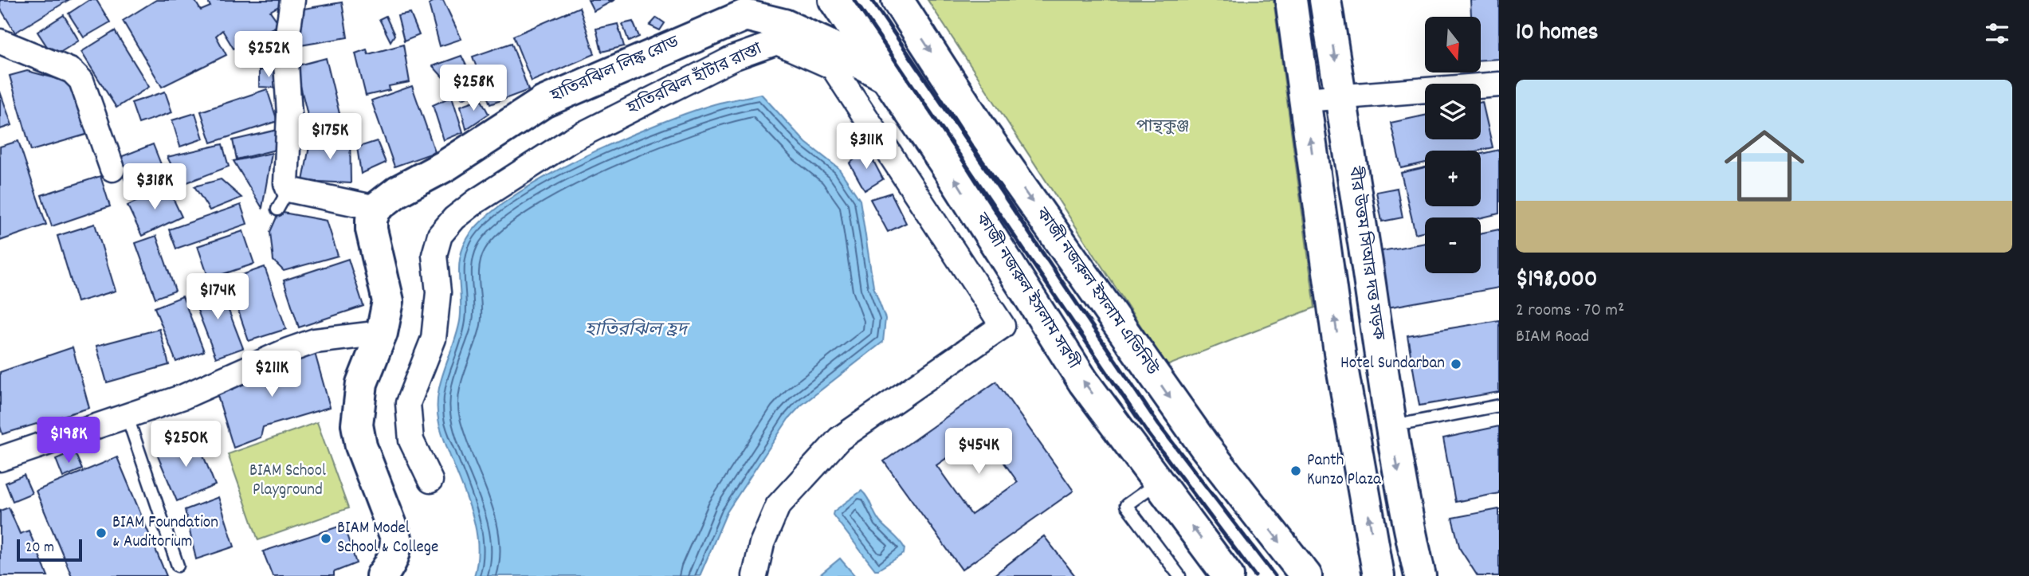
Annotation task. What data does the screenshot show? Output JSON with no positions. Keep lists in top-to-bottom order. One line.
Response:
{"streets":{"main road":["হাতিরঝিল লিঙ্ক রোড","বীর উত্তম সিআর দত্ত সড়ক","কাজী নজরুল ইসলাম সরণী","কাজী নজরুল ইসলাম এভিনিউ"],"street":["হাতিরঝিল হাঁটার রাস্তা"]},"crossings":[["হাতিরঝিল লিঙ্ক রোড","কাজী নজরুল ইসলাম সরণী"]],"one_way":["কাজী নজরুল ইসলাম সরণী","কাজী নজরুল ইসলাম এভিনিউ"],"water":["হাতিরঝিল হ্রদ"],"parks":["পান্থকুঞ্জ","BIAM School Playground"],"places":["Hotel Sundarban","Panth Kunzo Plaza","BIAM Foundation & Auditorium","BIAM Model School & College"],"scale_bar":"20 m","north":"bottom","page":{"heading":"10 homes","map_buttons":["+","−"],"price":["$252K","$258K","$175K","$311K","$318K","$174K","$211K","$198K","$250K","$454K"],"list":[{"name":"$198,000","note":"2 rooms · 70 m² · BIAM Road"}],"scale":"20 m"}}
